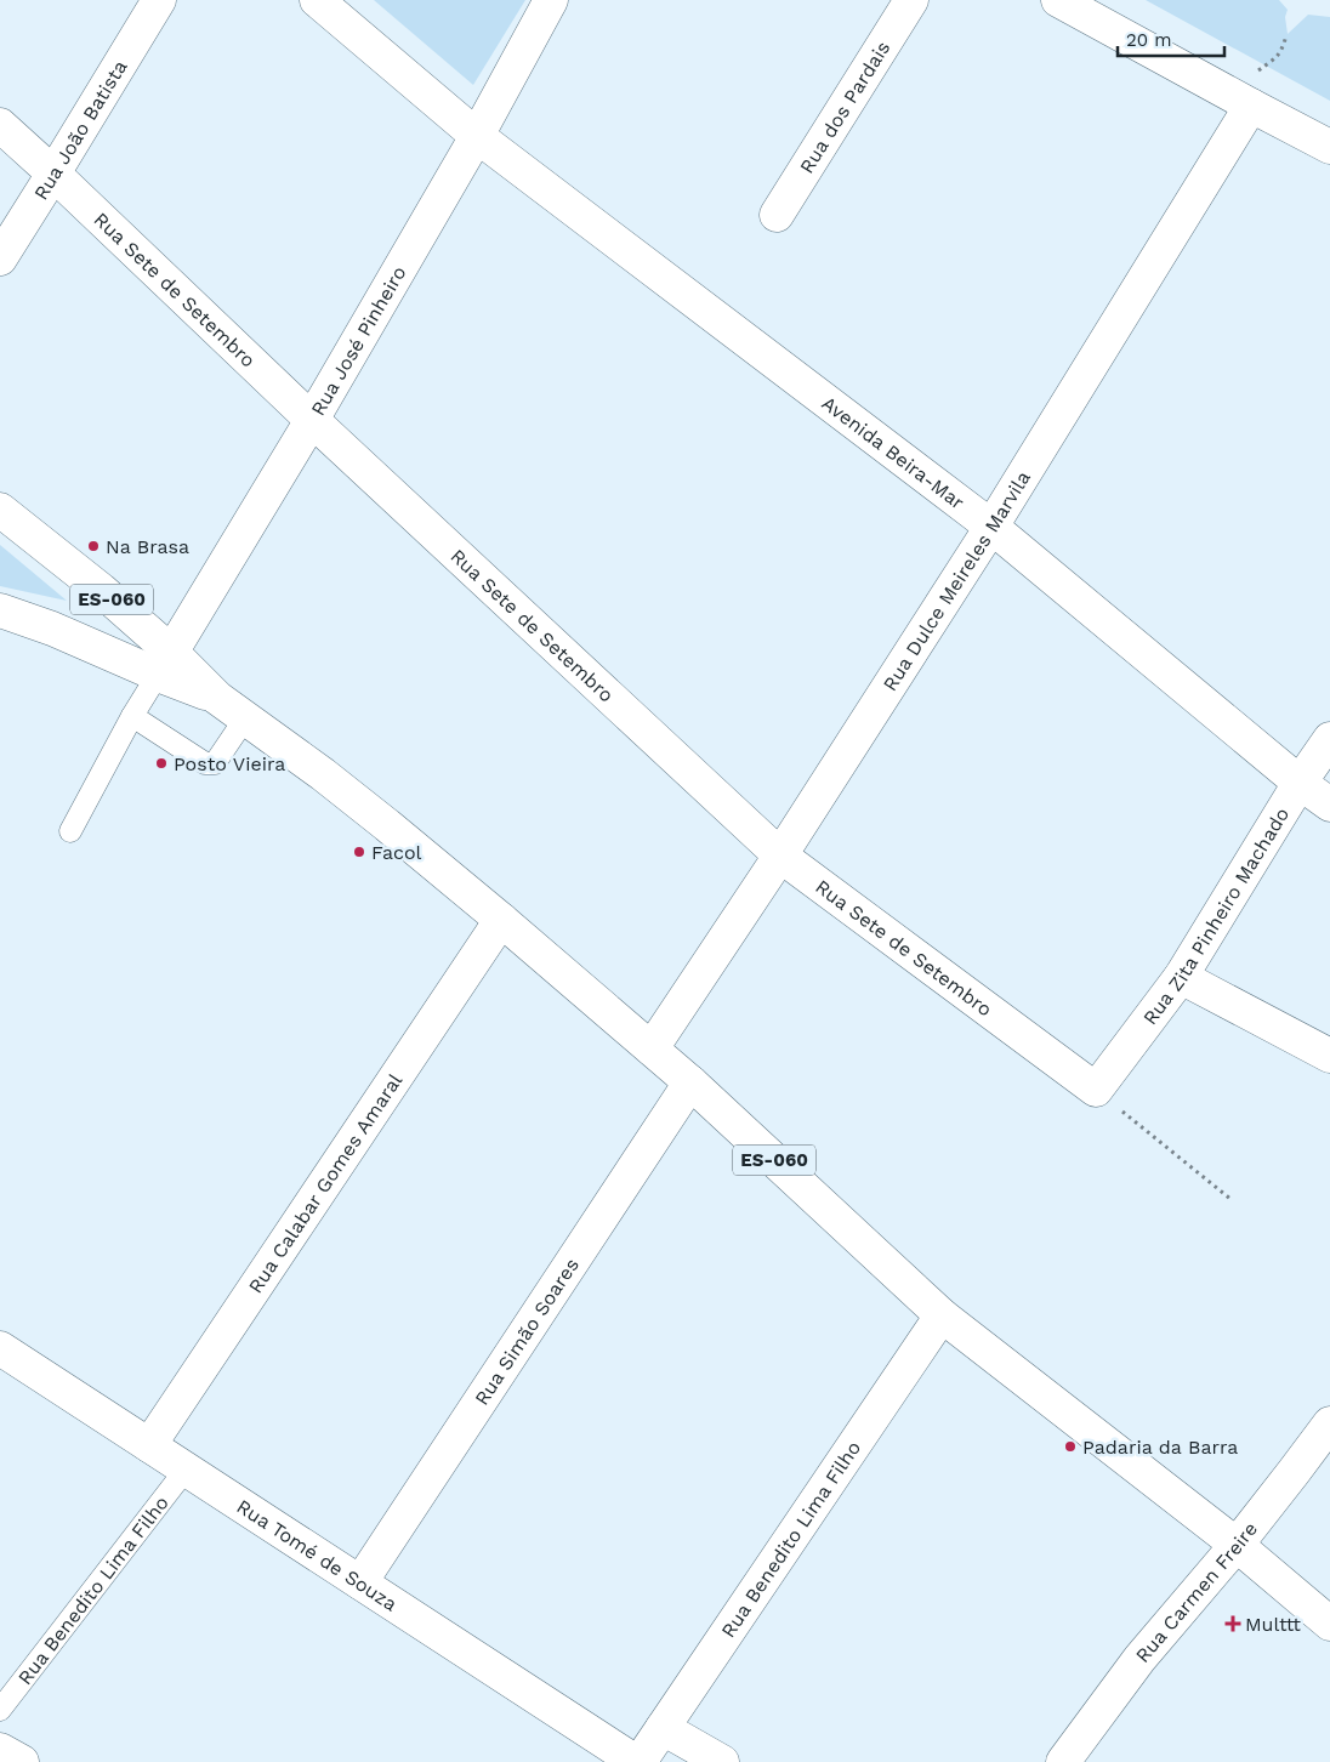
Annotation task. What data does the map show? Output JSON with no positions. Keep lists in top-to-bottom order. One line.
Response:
{"streets":{"street":["Rua dos Pardais","Rua João Batista","Rua Sete de Setembro","Rua José Pinheiro","Avenida Beira-Mar","Rua Dulce Meireles Marvila","ES-060","Rua Zita Pinheiro Machado","Rua Calabar Gomes Amaral","Rua Simão Soares","Rua Benedito Lima Filho","Rua Tomé de Souza","Rua Carmen Freire"]},"crossings":[["Rua João Batista","Rua Sete de Setembro"],["Rua Sete de Setembro","Rua José Pinheiro"],["Rua Sete de Setembro","Rua Dulce Meireles Marvila"],["Rua Sete de Setembro","Rua Zita Pinheiro Machado"],["Rua José Pinheiro","Avenida Beira-Mar"],["Rua José Pinheiro","ES-060"],["Avenida Beira-Mar","Rua Dulce Meireles Marvila"],["Avenida Beira-Mar","Rua Zita Pinheiro Machado"],["Rua Dulce Meireles Marvila","ES-060"],["ES-060","Rua Calabar Gomes Amaral"],["ES-060","Rua Simão Soares"],["ES-060","Rua Benedito Lima Filho"],["ES-060","Rua Carmen Freire"],["Rua Calabar Gomes Amaral","Rua Tomé de Souza"],["Rua Simão Soares","Rua Tomé de Souza"],["Rua Benedito Lima Filho","Rua Tomé de Souza"]],"places":{"other":["Na Brasa","Posto Vieira","Facol","Padaria da Barra"],"health":["Multtt"]},"scale_bar":"20 m"}
